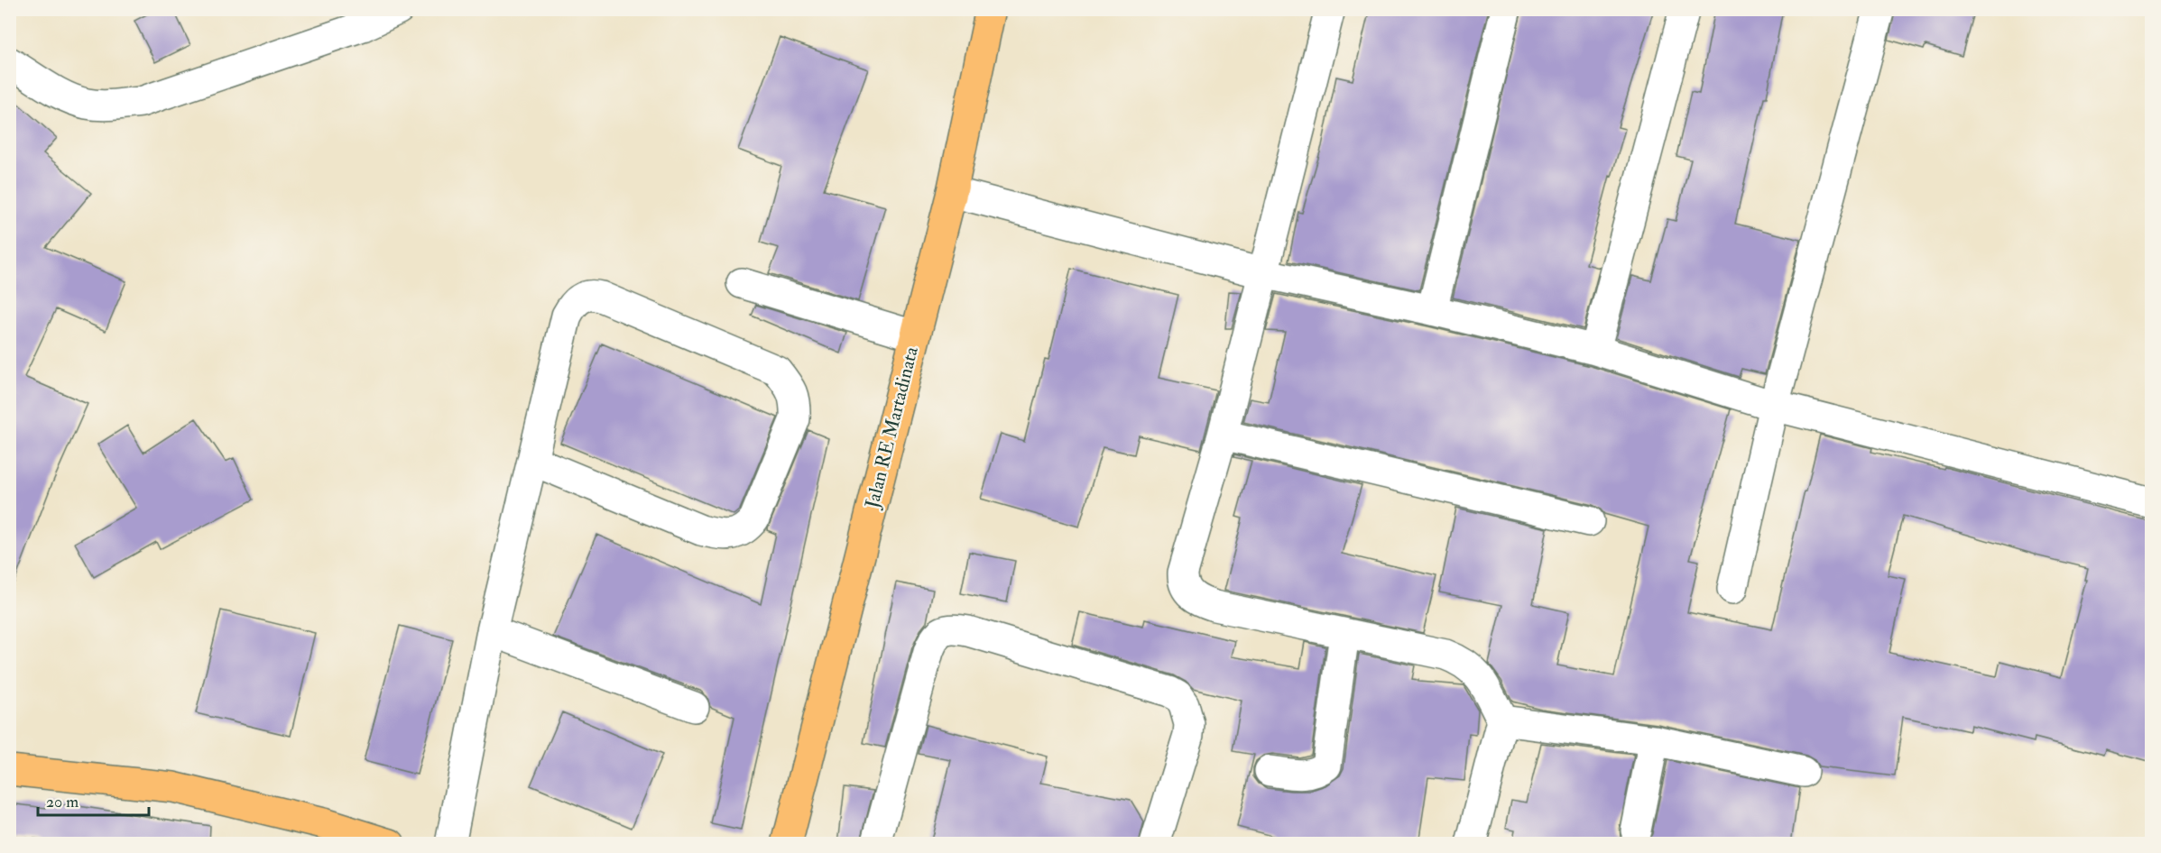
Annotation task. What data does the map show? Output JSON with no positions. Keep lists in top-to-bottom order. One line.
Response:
{"streets":{"highway":["Jalan RE Martadinata"]},"scale_bar":"20 m"}
